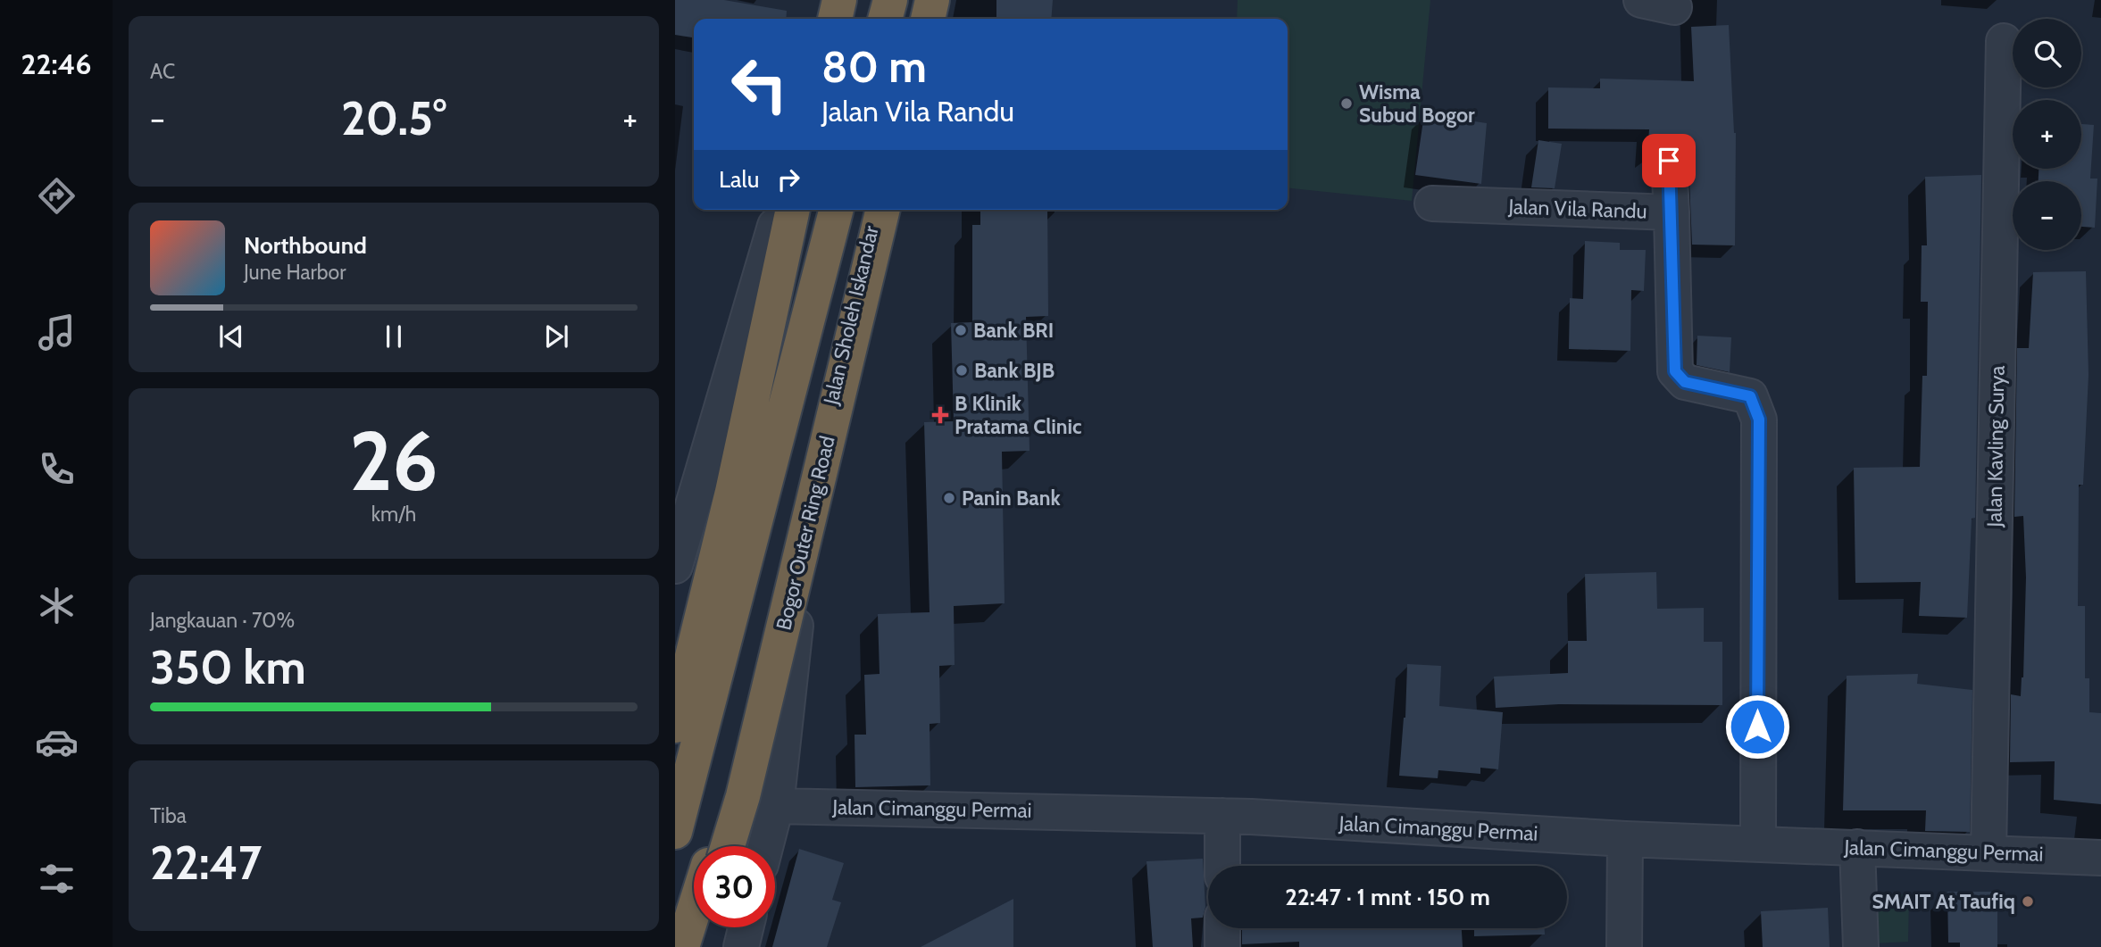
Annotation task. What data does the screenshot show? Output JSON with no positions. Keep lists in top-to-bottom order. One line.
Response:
{"streets":{"highway":["Jalan Sholeh Iskandar","Bogor Outer Ring Road"],"street":["Jalan Vila Randu","Jalan Kavling Surya","Jalan Cimanggu Permai"]},"crossings":[["Jalan Vila Randu","Jalan Cimanggu Permai"],["Jalan Kavling Surya","Jalan Cimanggu Permai"]],"places":{"other":["Wisma Subud Bogor","Bank BRI","Bank BJB","Panin Bank","SMAIT At Taufiq"],"health":["B Klinik Pratama Clinic"]},"page":{"tabs":"22:46","tile":["AC",["26","km/h"],["Jangkauan · 70%","350 km"],["Tiba","22:47"]],"map_buttons":["+","−"],"turn":["80 m","Jalan Vila Randu"],"heat":["−","20.5°","+"],"then":"Lalu","song":["Northbound","June Harbor"],"limit":"30","trip":"22:47 · 1 mnt · 150 m"}}
